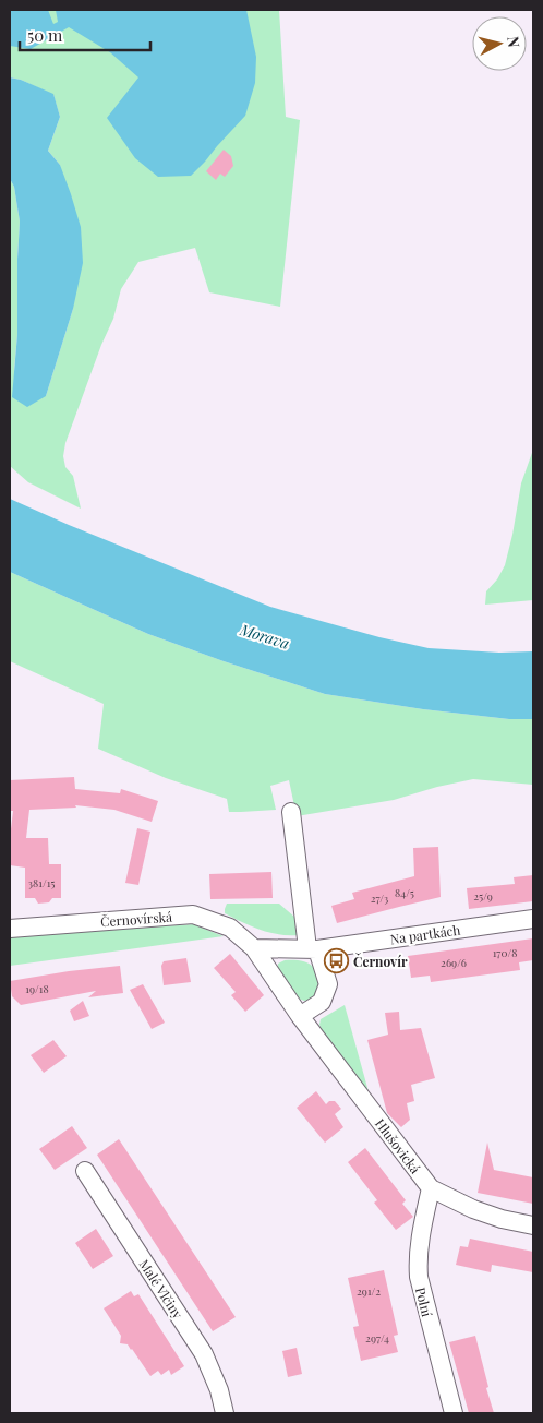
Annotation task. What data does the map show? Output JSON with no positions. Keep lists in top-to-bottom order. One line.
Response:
{"streets":{"street":["Černovírská","Na partkách","Hlušovická","Malé Vlčiny","Polní"]},"crossings":[["Černovírská","Na partkách"],["Černovírská","Hlušovická"],["Na partkách","Hlušovická"],["Hlušovická","Polní"]],"water":["Morava"],"places":{"bus stop":["Černovír"]},"house_numbers":["381/15","84/5","25/9","27/3","170/8","269/6","19/18","291/2","297/4"],"scale_bar":"50 m","north":"right"}
